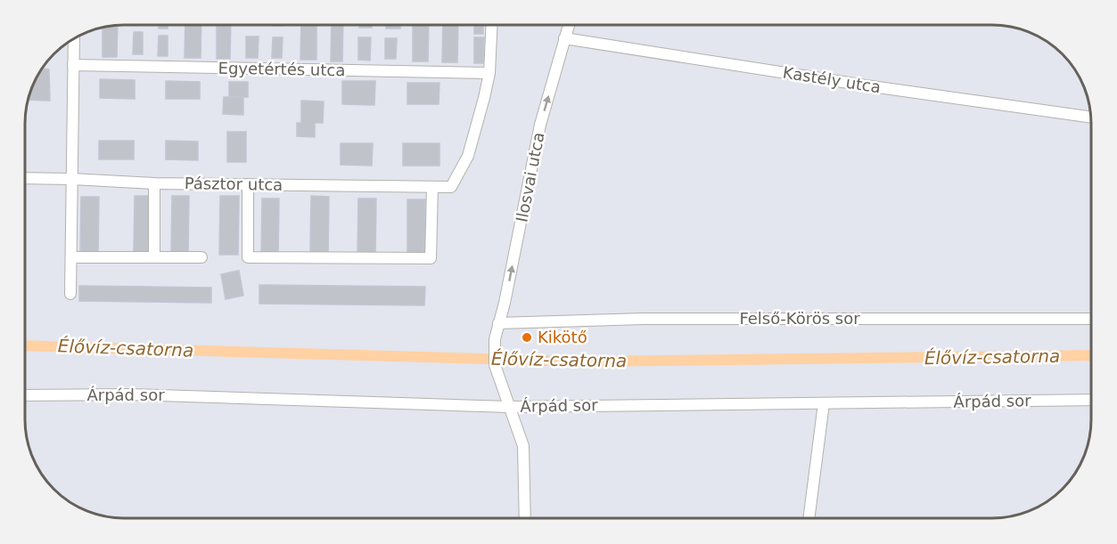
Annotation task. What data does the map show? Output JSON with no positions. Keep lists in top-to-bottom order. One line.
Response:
{"streets":{"street":["Egyetértés utca","Kastély utca","Ilosvai utca","Pásztor utca","Felső-Körös sor","Árpád sor"]},"crossings":[["Egyetértés utca","Pásztor utca"],["Kastély utca","Ilosvai utca"],["Ilosvai utca","Felső-Körös sor"],["Ilosvai utca","Árpád sor"]],"one_way":["Ilosvai utca"],"water":["Élővíz-csatorna"],"places":["Kikötő"]}
